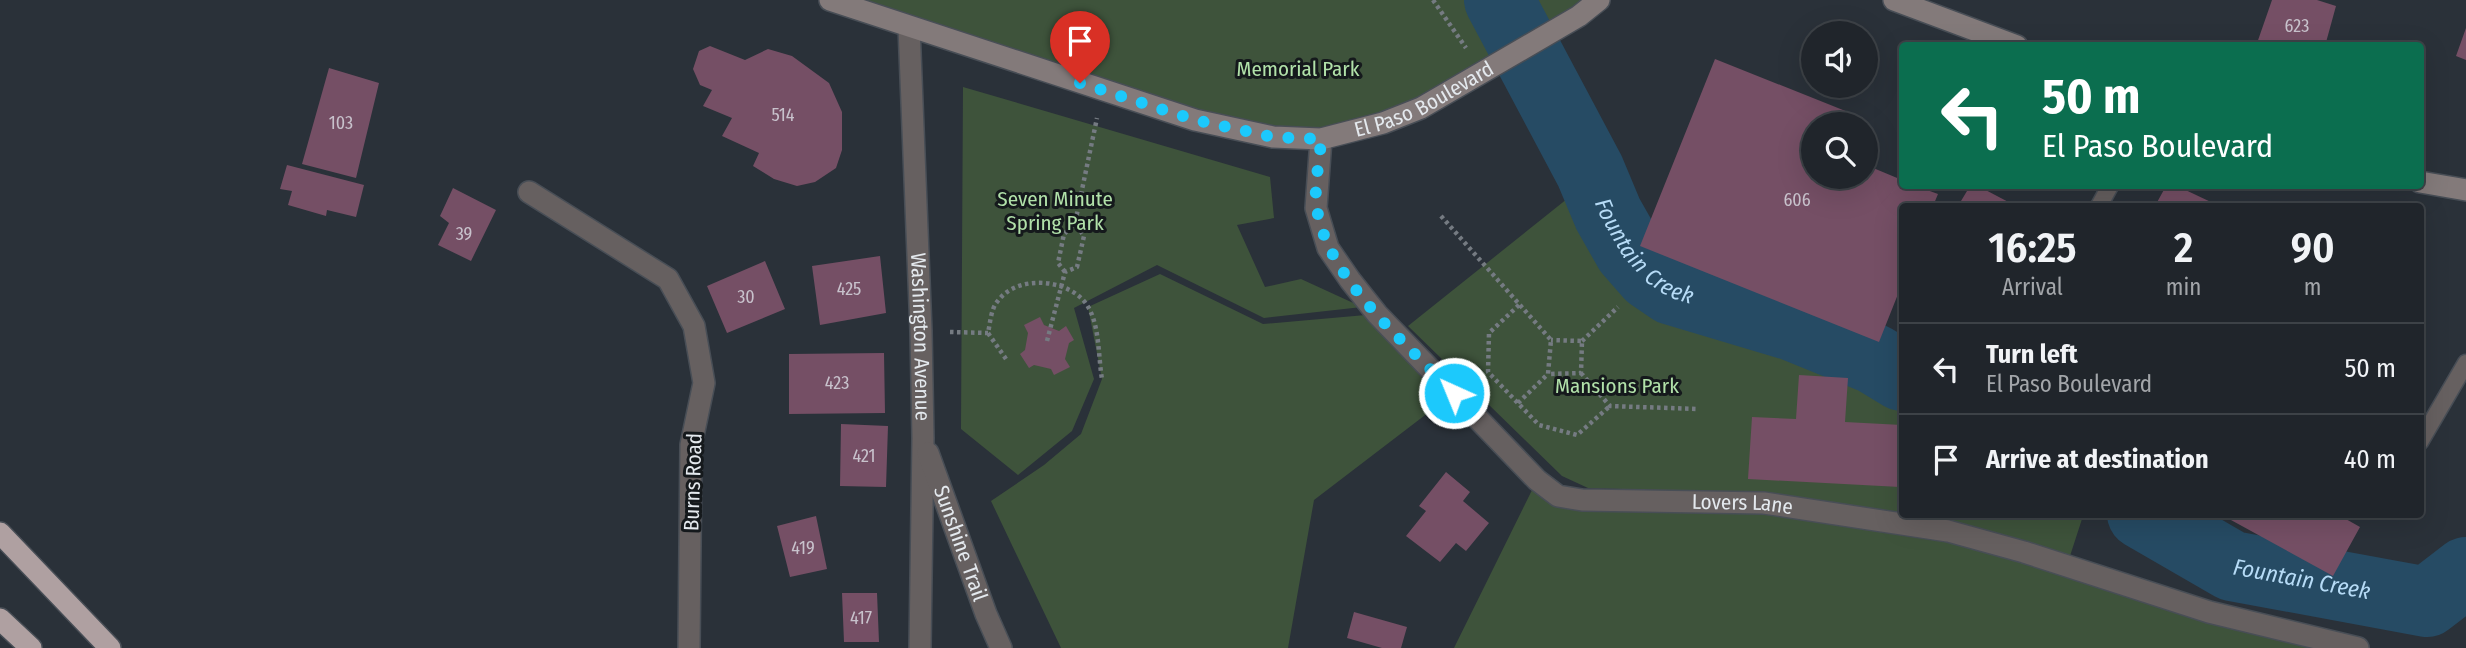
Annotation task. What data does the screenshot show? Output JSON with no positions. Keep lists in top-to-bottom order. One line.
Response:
{"streets":{"street":["El Paso Boulevard","Washington Avenue","Burns Road","Lovers Lane","Sunshine Trail"]},"crossings":[["El Paso Boulevard","Washington Avenue"],["El Paso Boulevard","Lovers Lane"],["Washington Avenue","Sunshine Trail"]],"water":["Fountain Creek"],"parks":["Memorial Park","Seven Minute Spring Park","Mansions Park"],"house_numbers":["623","514","103","606","39","425","30","423","421","419","417"],"page":{"turn":["50 m","El Paso Boulevard"],"eta":["16:25","Arrival","2","min","90","m"],"list":[{"name":"Turn left","note":"El Paso Boulevard","value":"50 m"},{"name":"Arrive at destination","value":"40 m"}]}}
